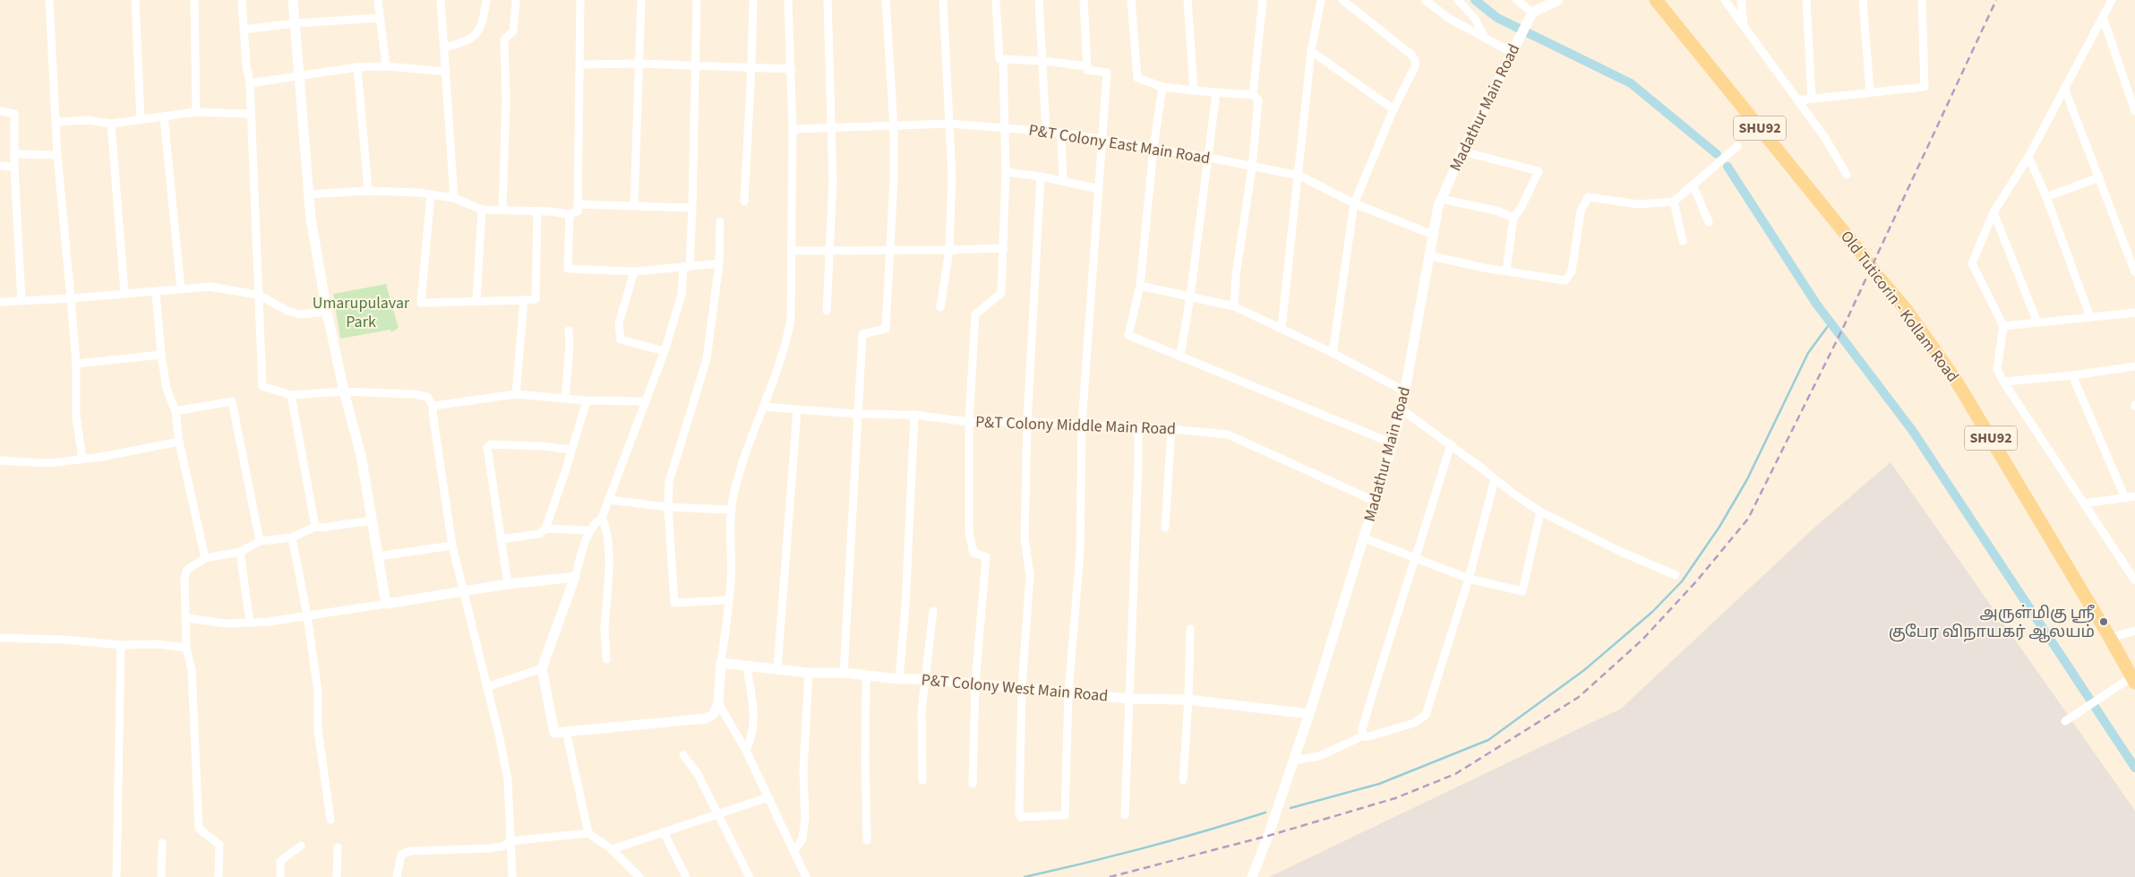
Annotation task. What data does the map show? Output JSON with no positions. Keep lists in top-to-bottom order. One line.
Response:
{"streets":{"main road":["SHU92","Old Tuticorin - Kollam Road"],"street":["Madathur Main Road","P&T Colony East Main Road","P&T Colony Middle Main Road","P&T Colony West Main Road"]},"crossings":[["Madathur Main Road","P&T Colony East Main Road"],["Madathur Main Road","P&T Colony Middle Main Road"],["Madathur Main Road","P&T Colony West Main Road"]],"parks":["Umarupulavar Park"],"places":["அருள்மிகு ஶ்ரீ குபேர விநாயகர் ஆலயம்"]}
